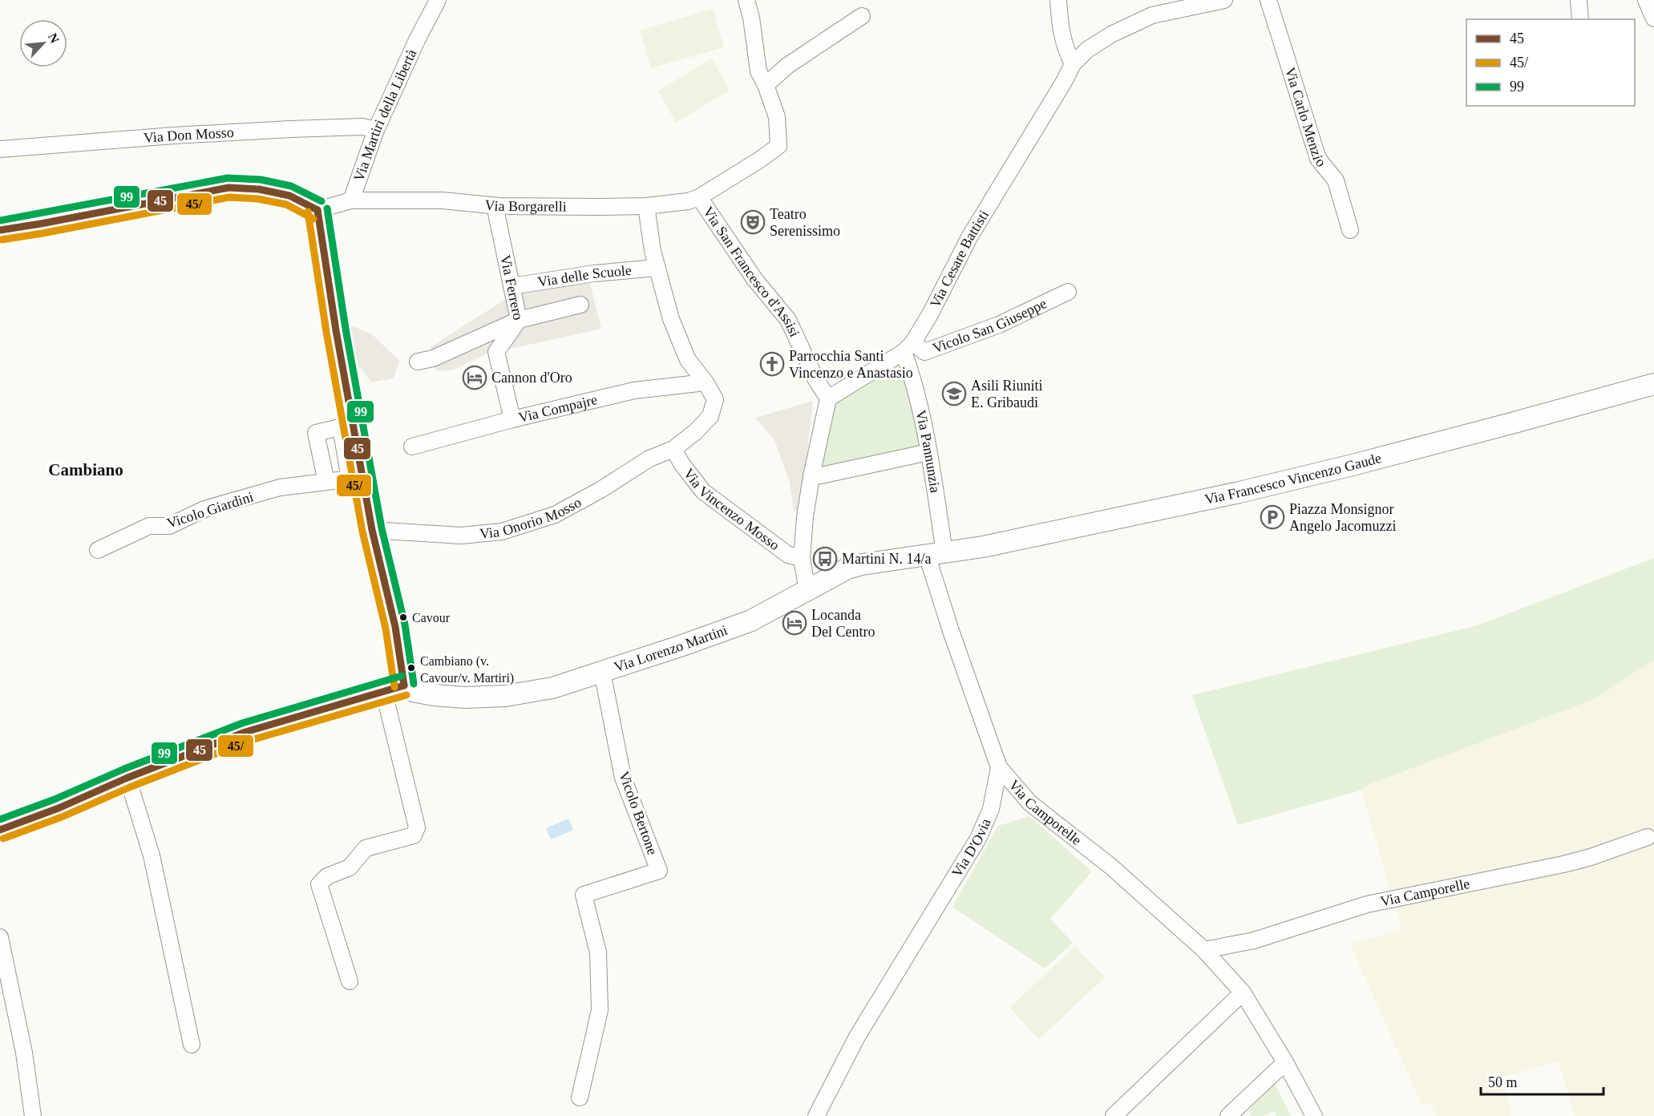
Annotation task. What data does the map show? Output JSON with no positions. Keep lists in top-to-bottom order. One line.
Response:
{"streets":{"street":["Via Martiri della Libertà","Via Carlo Menzio","Via Don Mosso","Via Borgarelli","Via Cesare Battisti","Via San Francesco d'Assisi","Via delle Scuole","Via Ferrero","Vicolo San Giuseppe","Via Compajre","Via Pannunzia","Via Francesco Vincenzo Gaude","Via Vincenzo Mosso","Vicolo Giardini","Via Onorio Mosso","Via Lorenzo Martini","Via Camporelle","Vicolo Bertone","Via D'Ovia"]},"crossings":[["Via Martiri della Libertà","Via Don Mosso"],["Via Martiri della Libertà","Via Borgarelli"],["Via Borgarelli","Via San Francesco d'Assisi"],["Via Borgarelli","Via Ferrero"],["Via Borgarelli","Via Onorio Mosso"],["Via Cesare Battisti","Via San Francesco d'Assisi"],["Via Cesare Battisti","Vicolo San Giuseppe"],["Via Cesare Battisti","Via Pannunzia"],["Via delle Scuole","Via Ferrero"],["Via delle Scuole","Via Onorio Mosso"],["Via Ferrero","Via Compajre"],["Vicolo San Giuseppe","Via Pannunzia"],["Via Compajre","Via Onorio Mosso"],["Via Pannunzia","Via Francesco Vincenzo Gaude"],["Via Pannunzia","Via Lorenzo Martini"],["Via Francesco Vincenzo Gaude","Via Lorenzo Martini"],["Via Vincenzo Mosso","Via Onorio Mosso"],["Via Lorenzo Martini","Vicolo Bertone"],["Via Camporelle","Via D'Ovia"]],"districts":["Cambiano"],"places":{"theatre":["Teatro Serenissimo"],"church":["Parrocchia Santi Vincenzo e Anastasio"],"hotel":["Cannon d'Oro","Locanda Del Centro"],"school or university":["Asili Riuniti E. Gribaudi"],"parking":["Piazza Monsignor Angelo Jacomuzzi"],"bus stop":["Martini N. 14/a"],"other":["Cavour","Cambiano (v. Cavour/v. Martiri)"]},"lines":["transit line 99","transit line 45","transit line 45/"],"legend":["45","45/","99"],"scale_bar":"50 m","north":"top right"}
